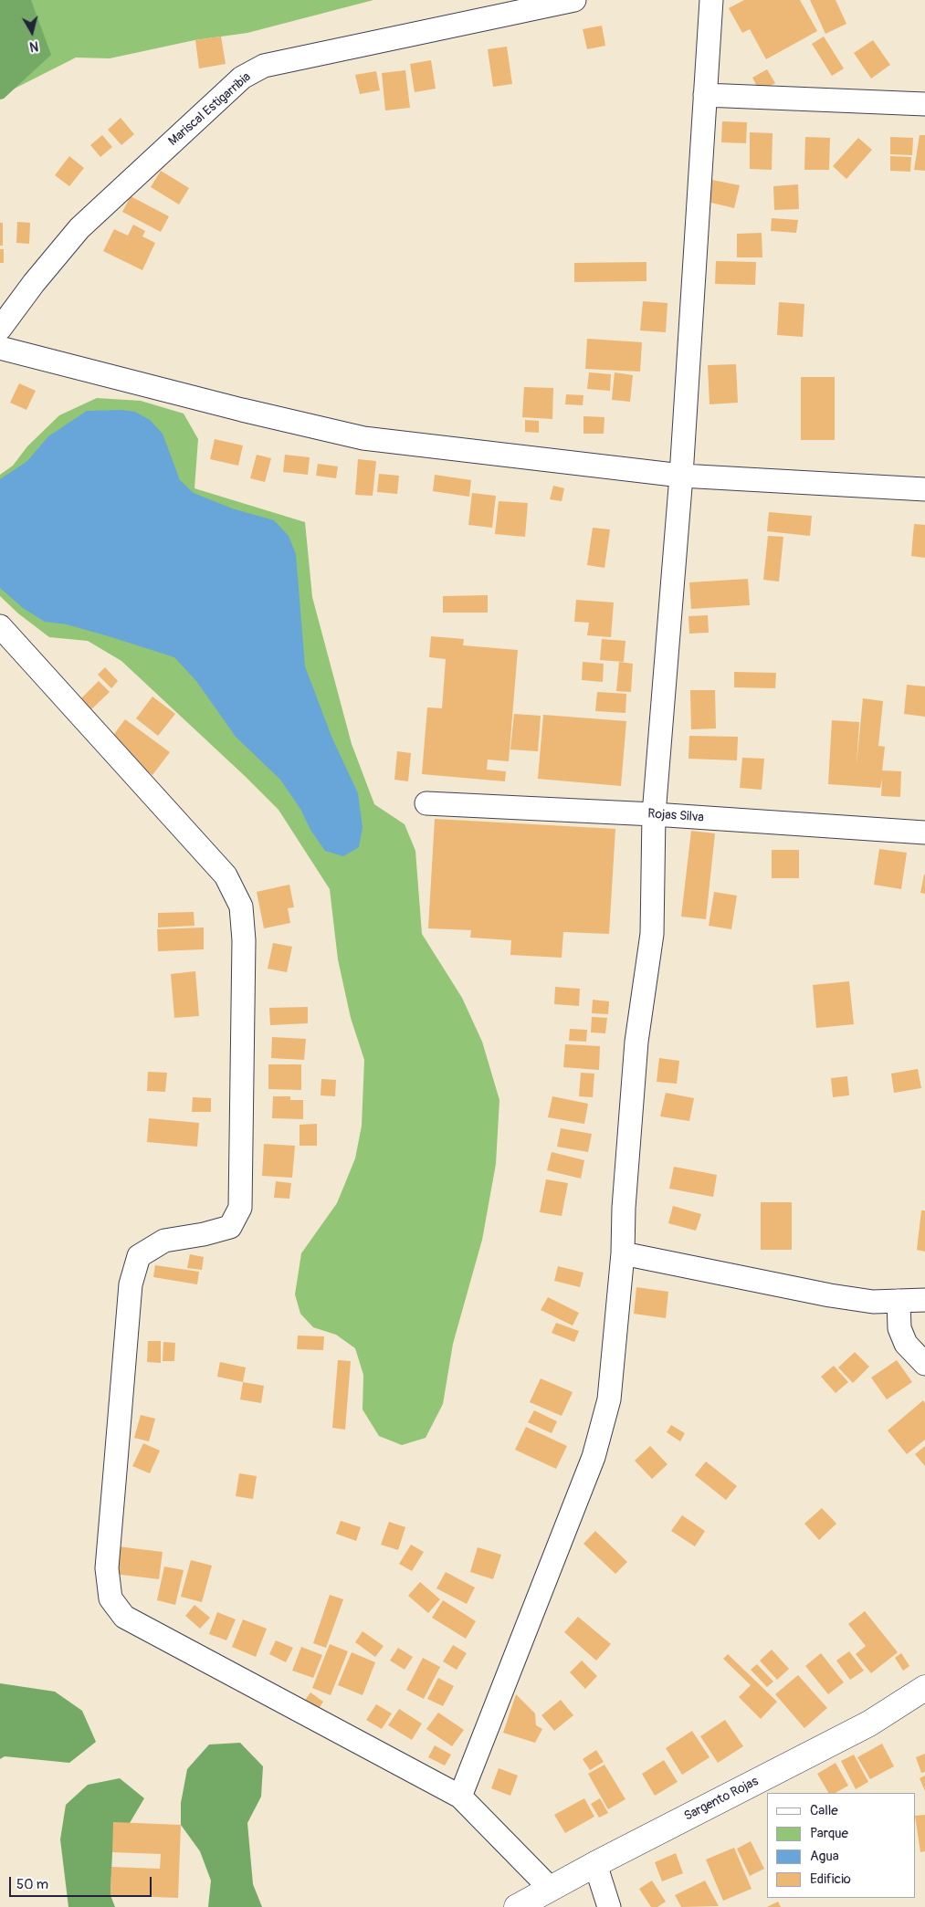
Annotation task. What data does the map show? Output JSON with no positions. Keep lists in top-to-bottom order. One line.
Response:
{"streets":{"street":["Mariscal Estigarribia","Rojas Silva","Sargento Rojas"]},"legend":["Calle","Parque","Agua","Edificio"],"scale_bar":"50 m","north":"bottom"}
